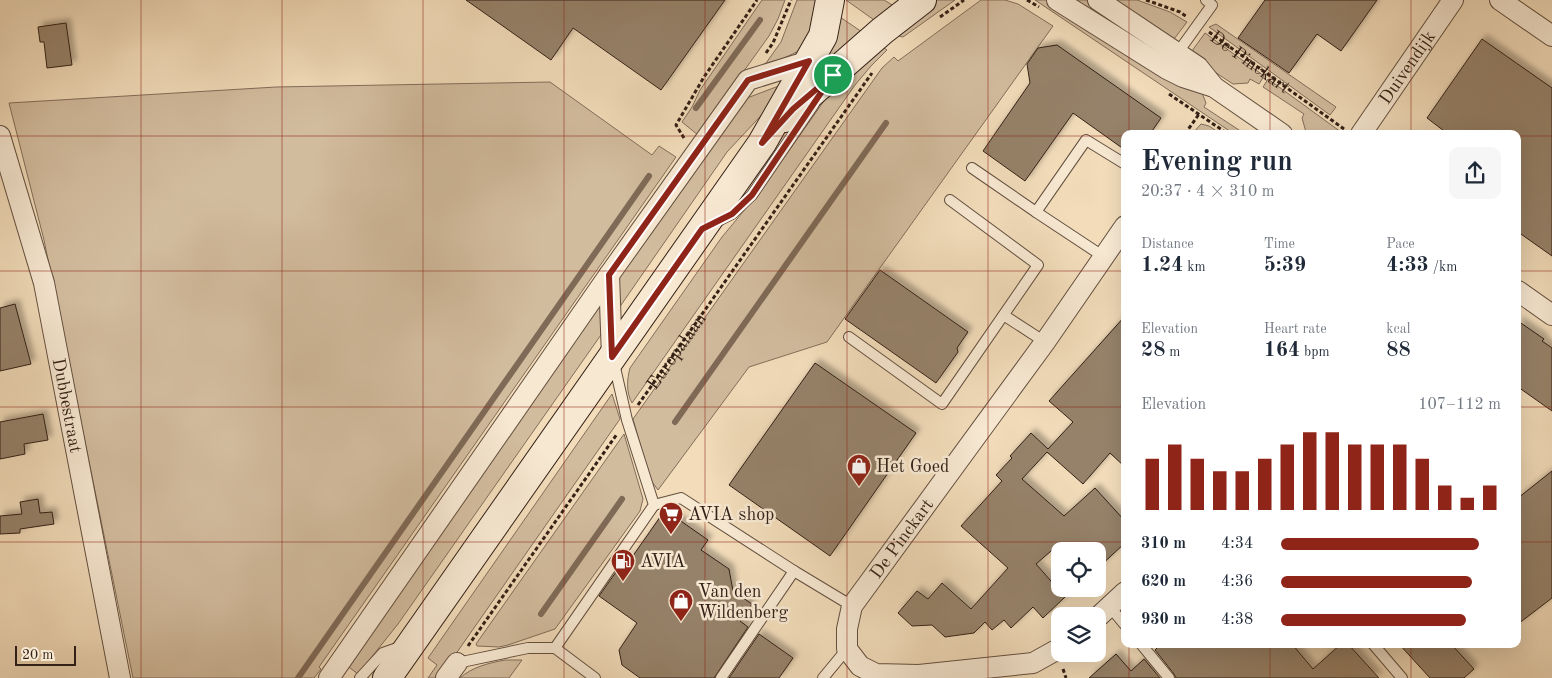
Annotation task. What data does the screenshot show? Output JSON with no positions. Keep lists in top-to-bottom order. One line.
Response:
{"streets":{"street":["De Pinckart","Duivendijk","Dubbestraat"],"path":["Europalaan"]},"places":{"shop":["Het Goed","Van den Wildenberg"],"supermarket":["AVIA shop"],"fuel station":["AVIA"]},"scale_bar":"20 m","page":{"heading":["Evening run","20:37 · 4 × 310 m"],"stats":[["Distance","1.24 km"],["Time","5:39"],["Pace","4:33 /km"],["Elevation","28 m"],["Heart rate","164 bpm"],["kcal","88"]],"chart":["Elevation","107–112 m"],"list":[{"name":"310 m","note":"4:34"},{"name":"620 m","note":"4:36"},{"name":"930 m","note":"4:38"}],"scale":"20 m"}}
